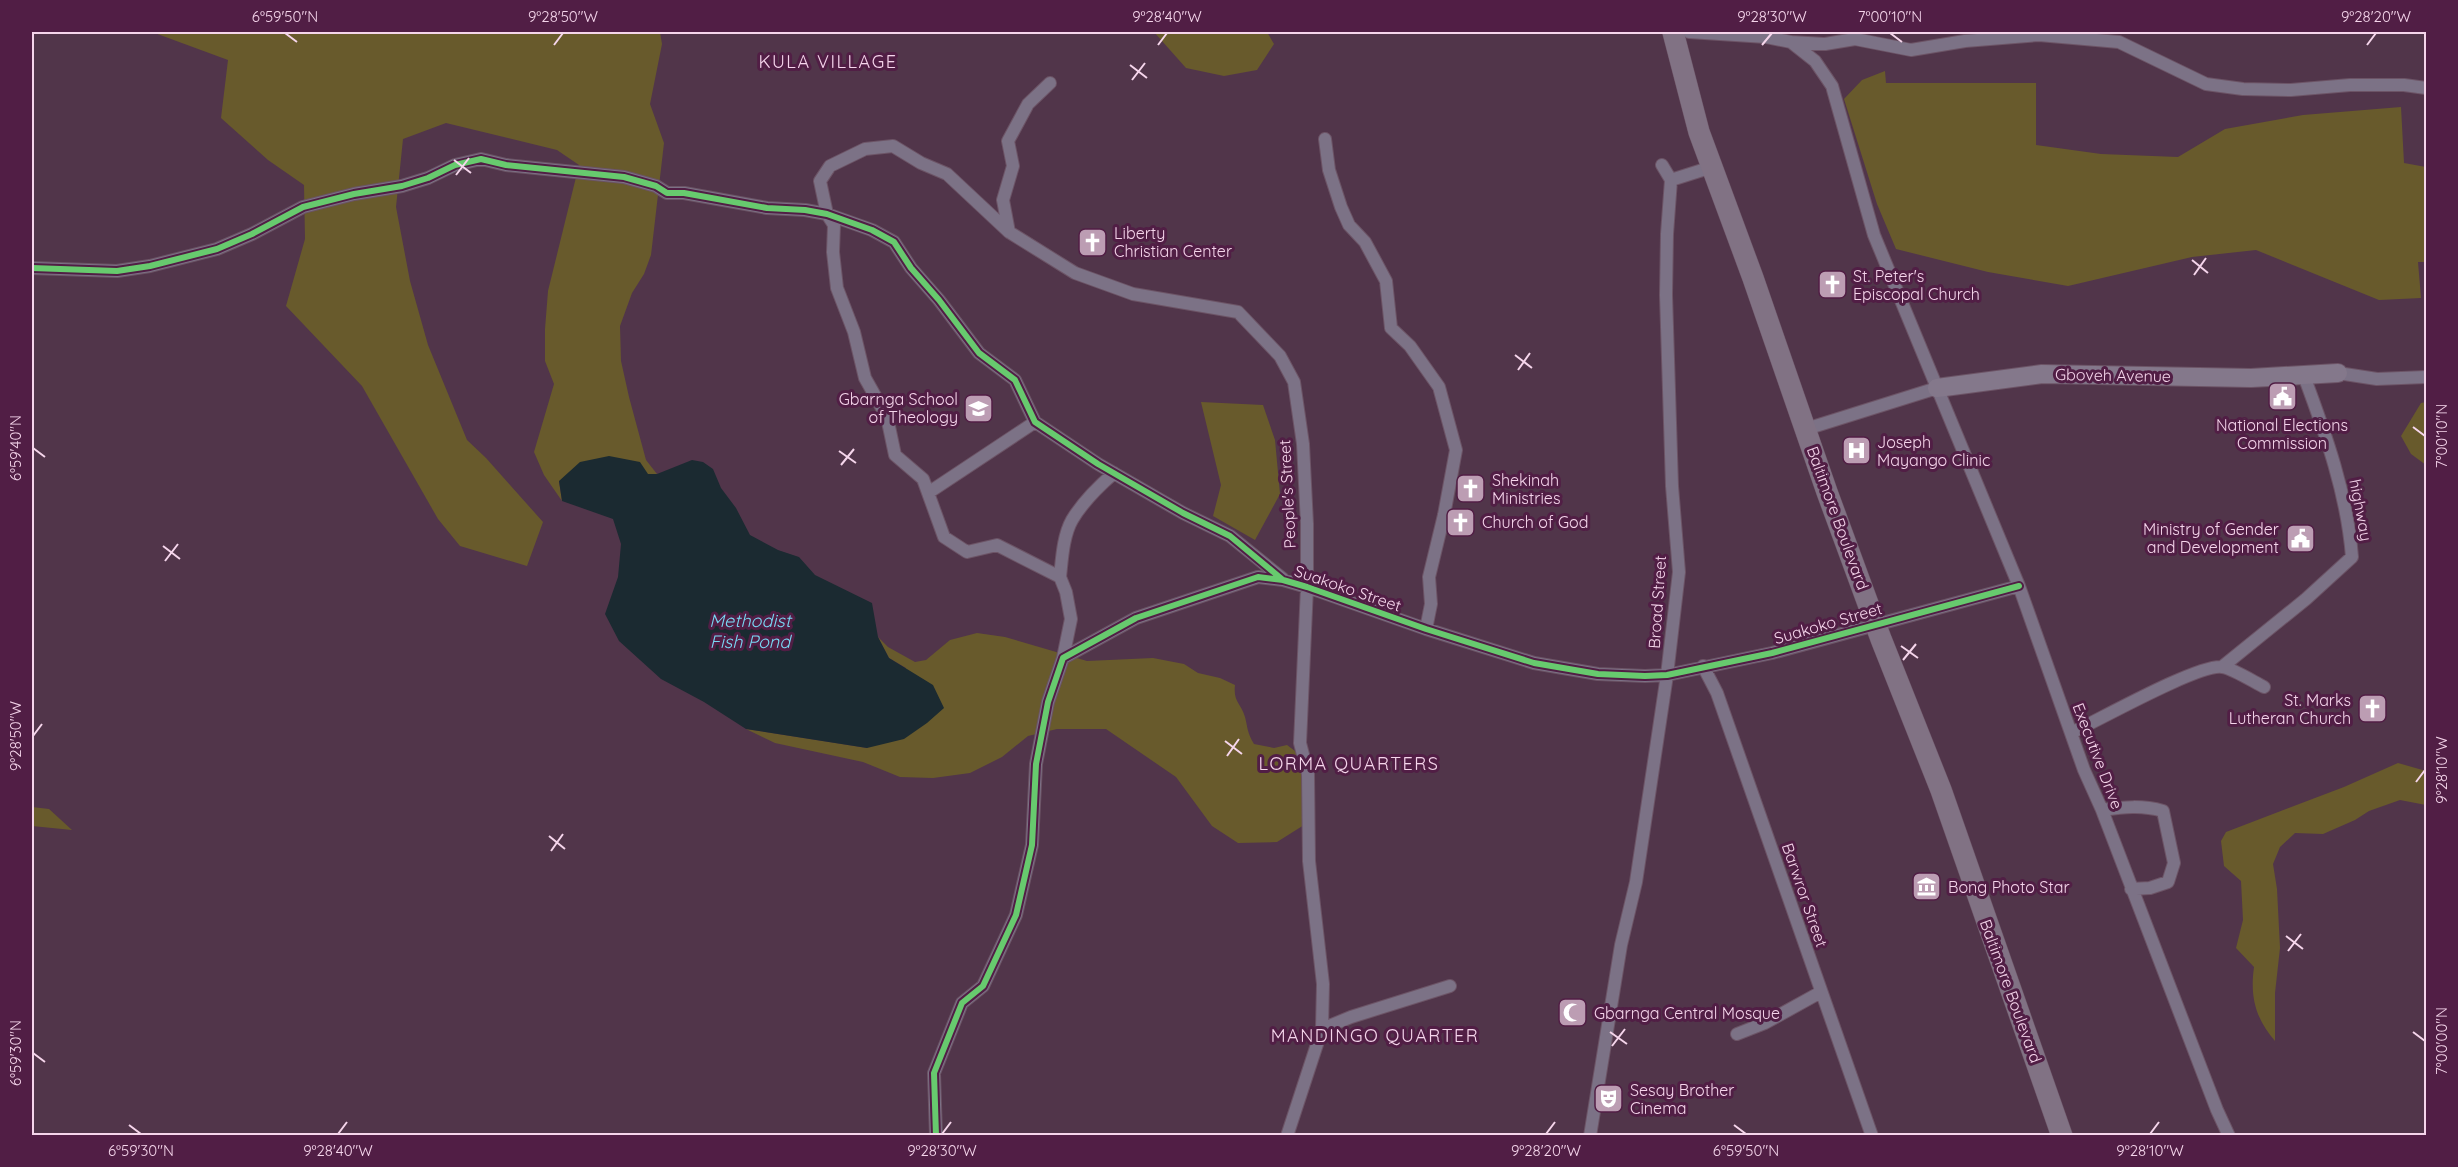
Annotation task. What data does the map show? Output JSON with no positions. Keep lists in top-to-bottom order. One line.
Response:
{"streets":{"highway":["Baltimore Boulevard"],"main road":["Gboveh Avenue"],"street":["People's Street","highway","Suakoko Street","Broad Street","Executive Drive","Barwror Street"]},"crossings":[["Gboveh Avenue","highway"],["Gboveh Avenue","Baltimore Boulevard"],["Gboveh Avenue","Executive Drive"],["People's Street","Suakoko Street"],["highway","Executive Drive"],["Baltimore Boulevard","Suakoko Street"],["Suakoko Street","Broad Street"],["Suakoko Street","Executive Drive"],["Suakoko Street","Barwror Street"]],"districts":["KULA VILLAGE","LORMA QUARTERS","MANDINGO QUARTER"],"water":["Methodist Fish Pond"],"places":{"church":["Liberty Christian Center","St. Peter's Episcopal Church","Shekinah Ministries","Church of God","St. Marks Lutheran Church"],"public building":["National Elections Commission","Ministry of Gender and Development"],"school or university":["Gbarnga School of Theology"],"hospital":["Joseph Mayango Clinic"],"museum":["Bong Photo Star"],"mosque":["Gbarnga Central Mosque"],"theatre":["Sesay Brother Cinema"]},"coordinates":["6°59'50\"N","9°28'50\"W","9°28'40\"W","9°28'30\"W","7°00'10\"N","9°28'20\"W","6°59'40\"N","9°28'10\"W","7°00'00\"N","6°59'30\"N"]}
